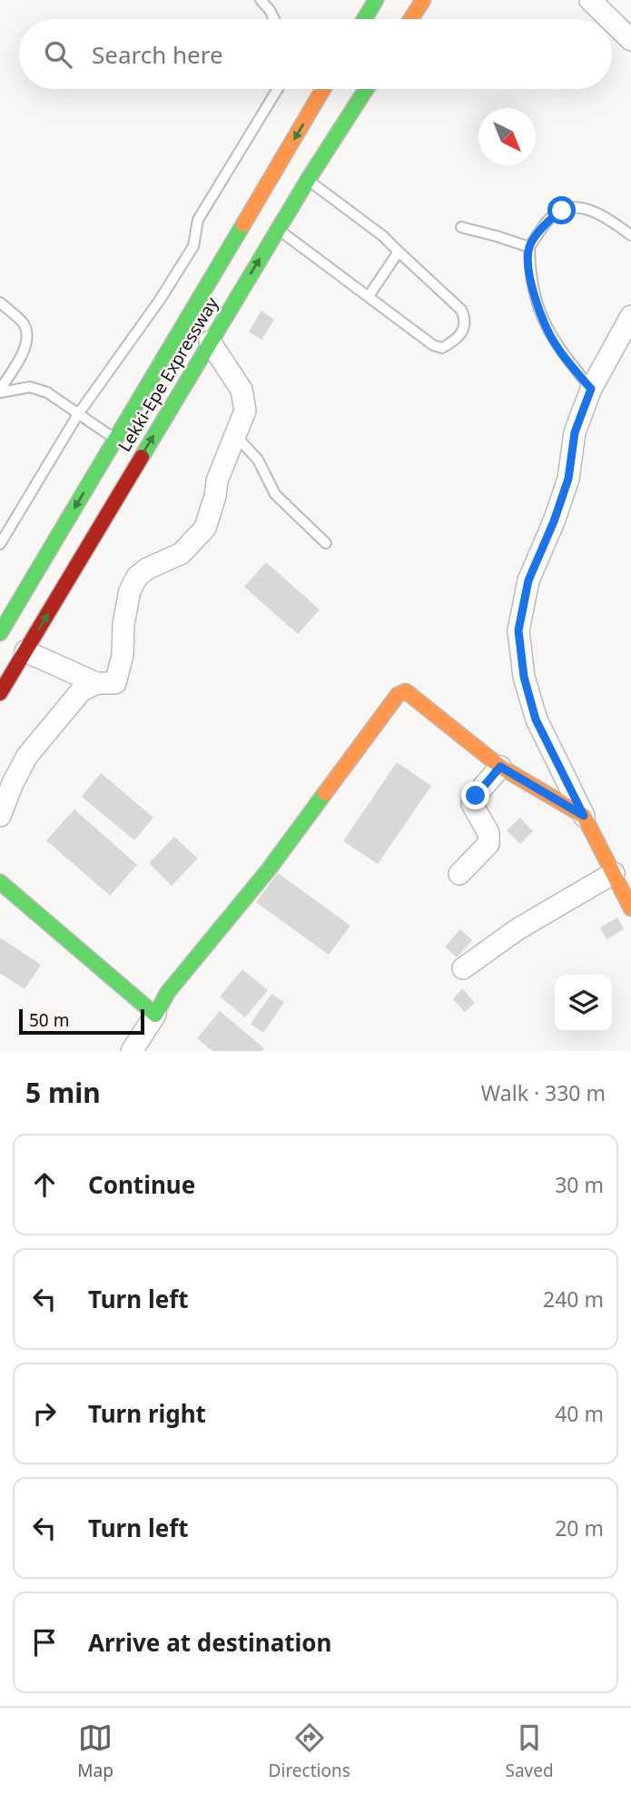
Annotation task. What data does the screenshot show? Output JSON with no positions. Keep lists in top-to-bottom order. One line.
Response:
{"streets":{"main road":["Lekki-Epe Expressway"]},"scale_bar":"50 m","north":"bottom right","page":{"search":"Search here","scale":"50 m","heading":["5 min","Walk · 330 m"],"list":[["Continue","30 m"],["Turn left","240 m"],["Turn right","40 m"],["Turn left","20 m"],"Arrive at destination"],"nav":["Map","Directions","Saved"]}}
